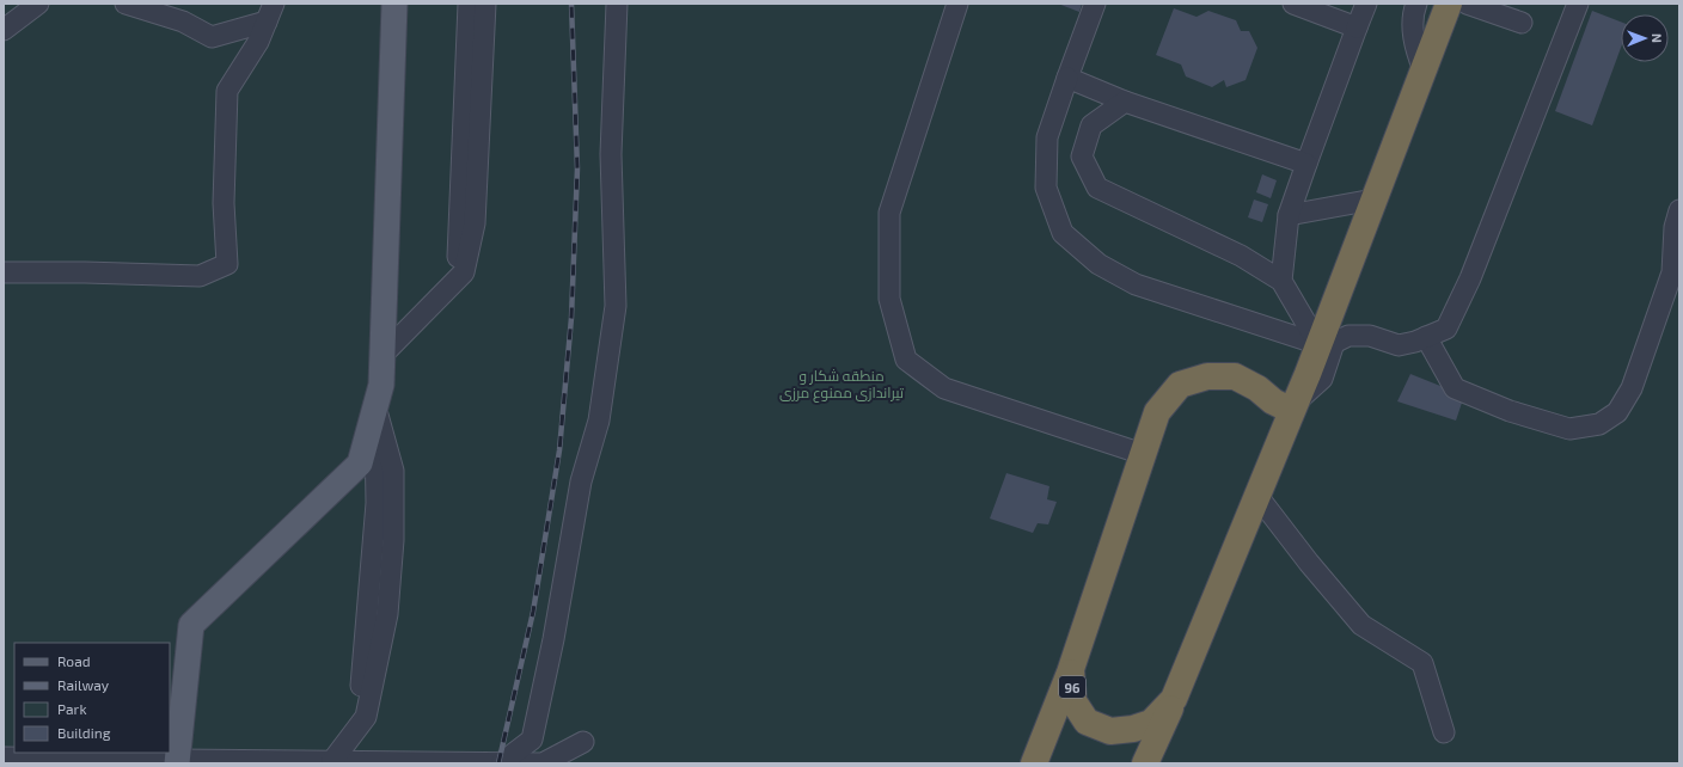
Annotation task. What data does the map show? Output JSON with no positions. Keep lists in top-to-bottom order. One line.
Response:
{"streets":{"highway":["96"]},"parks":["منطقه شکار و تیراندازی ممنوع مرزی"],"legend":["Road","Railway","Park","Building"],"north":"right"}
